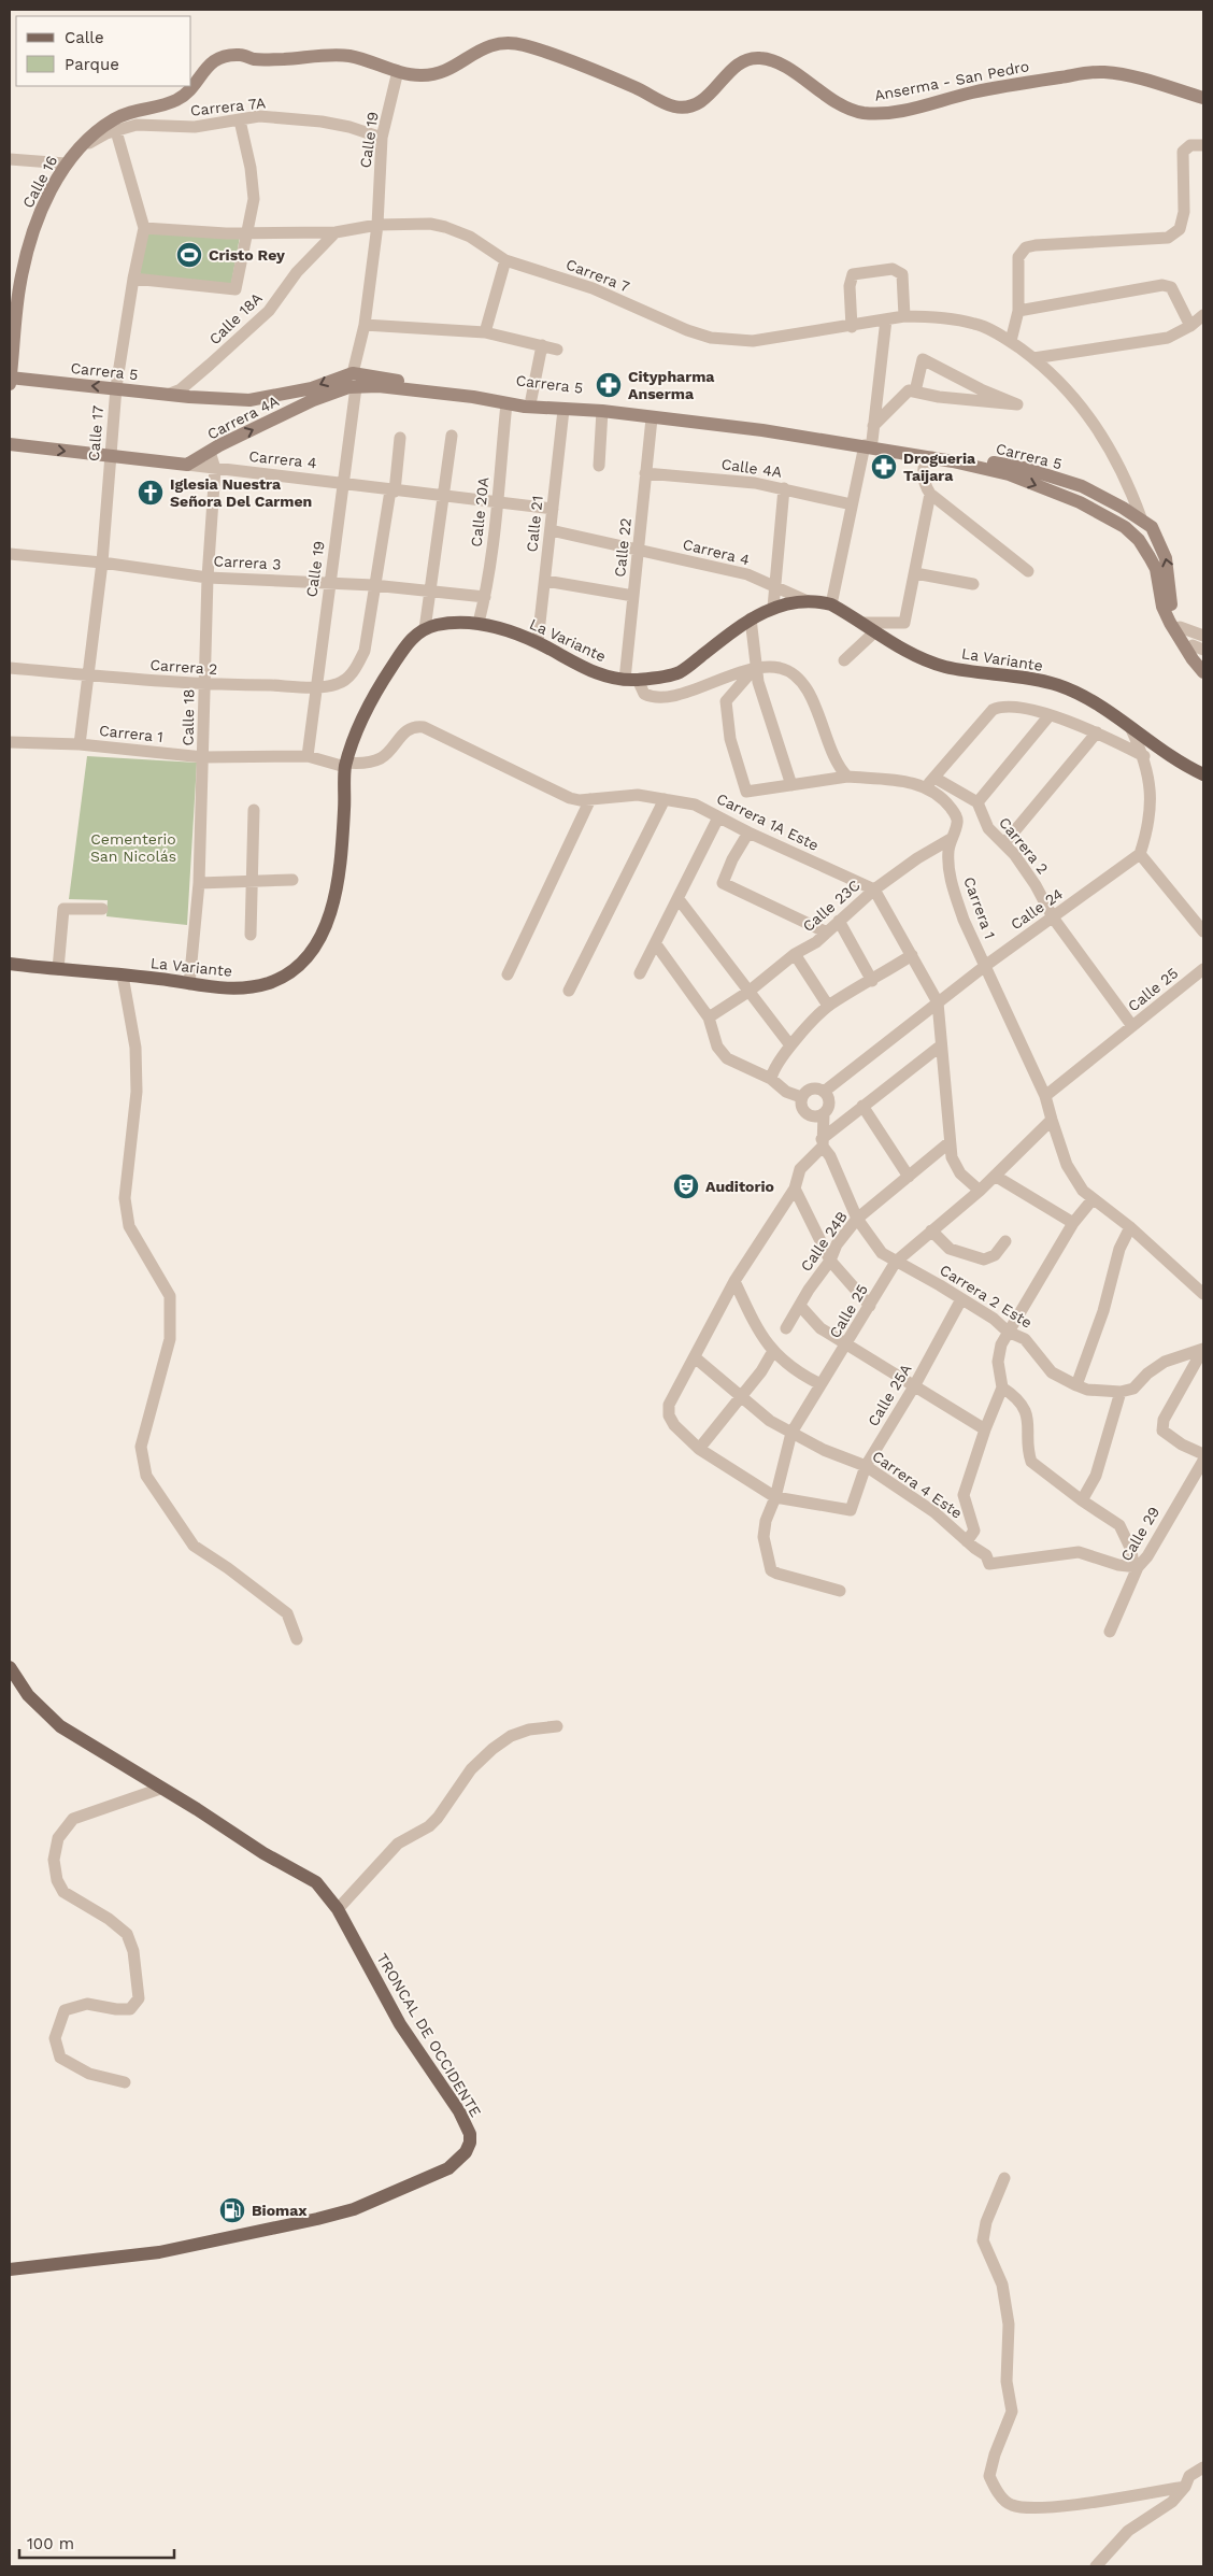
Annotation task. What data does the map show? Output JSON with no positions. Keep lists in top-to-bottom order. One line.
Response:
{"streets":{"main road":["La Variante","TRONCAL DE OCCIDENTE"],"street":["Anserma - San Pedro","Carrera 7A","Calle 19","Calle 16","Carrera 7","Calle 18A","Carrera 5","Carrera 4A","Calle 17","Carrera 4","Calle 4A","Calle 20A","Calle 21","Calle 22","Carrera 3","Carrera 2","Calle 18","Carrera 1","Carrera 1A Este","Calle 23C","Calle 24","Calle 25","Calle 24B","Carrera 2 Este","Calle 25A","Carrera 4 Este","Calle 29"]},"crossings":[["Anserma - San Pedro","Carrera 7A"],["Anserma - San Pedro","Calle 19"],["Anserma - San Pedro","Calle 16"],["Anserma - San Pedro","Calle 17"],["Carrera 7A","Calle 19"],["Carrera 7A","Calle 17"],["Calle 19","Carrera 7"],["Calle 19","Carrera 5"],["Calle 19","Carrera 4"],["Calle 19","Carrera 3"],["Calle 19","Carrera 2"],["Calle 19","Carrera 1"],["Calle 16","Carrera 5"],["Carrera 7","Calle 18A"],["Carrera 7","Carrera 5"],["Carrera 7","Calle 17"],["Calle 18A","Carrera 5"],["Carrera 5","Carrera 4A"],["Carrera 5","Calle 17"],["Carrera 5","Calle 20A"],["Carrera 5","Calle 21"],["Carrera 5","Calle 22"],["Carrera 4A","Carrera 4"],["Carrera 4A","Calle 18"],["Calle 17","Carrera 4"],["Calle 17","Carrera 3"],["Calle 17","Carrera 2"],["Calle 17","Carrera 1"],["Carrera 4","Calle 20A"],["Carrera 4","Calle 21"],["Carrera 4","Calle 22"],["Carrera 4","La Variante"],["Carrera 4","Calle 18"],["Calle 4A","Calle 22"],["Calle 20A","Carrera 3"],["Calle 20A","La Variante"],["Calle 21","La Variante"],["Calle 22","La Variante"],["Carrera 3","Carrera 2"],["Carrera 3","Calle 18"],["La Variante","Calle 18"],["La Variante","Carrera 1"],["La Variante","Carrera 1A Este"],["Carrera 2","Calle 18"],["Carrera 2","Calle 24"],["Carrera 2","Calle 25"],["Calle 18","Carrera 1"],["Carrera 1","Carrera 1A Este"],["Carrera 1","Calle 23C"],["Carrera 1","Calle 24"],["Carrera 1","Calle 25"],["Carrera 1A Este","Calle 23C"],["Calle 25","Carrera 2 Este"],["Calle 25","Calle 25A"],["Calle 25","Carrera 4 Este"],["Calle 24B","Carrera 2 Este"],["Carrera 2 Este","Calle 25A"],["Calle 25A","Carrera 4 Este"],["Carrera 4 Este","Calle 29"]],"one_way":["Carrera 4A"],"parks":["Cementerio San Nicolás"],"places":{"sports":["Cristo Rey"],"pharmacy":["Citypharma Anserma","Drogueria Taijara"],"church":["Iglesia Nuestra Señora Del Carmen"],"theatre":["Auditorio"],"fuel station":["Biomax"]},"legend":["Calle","Parque"],"scale_bar":"100 m"}
